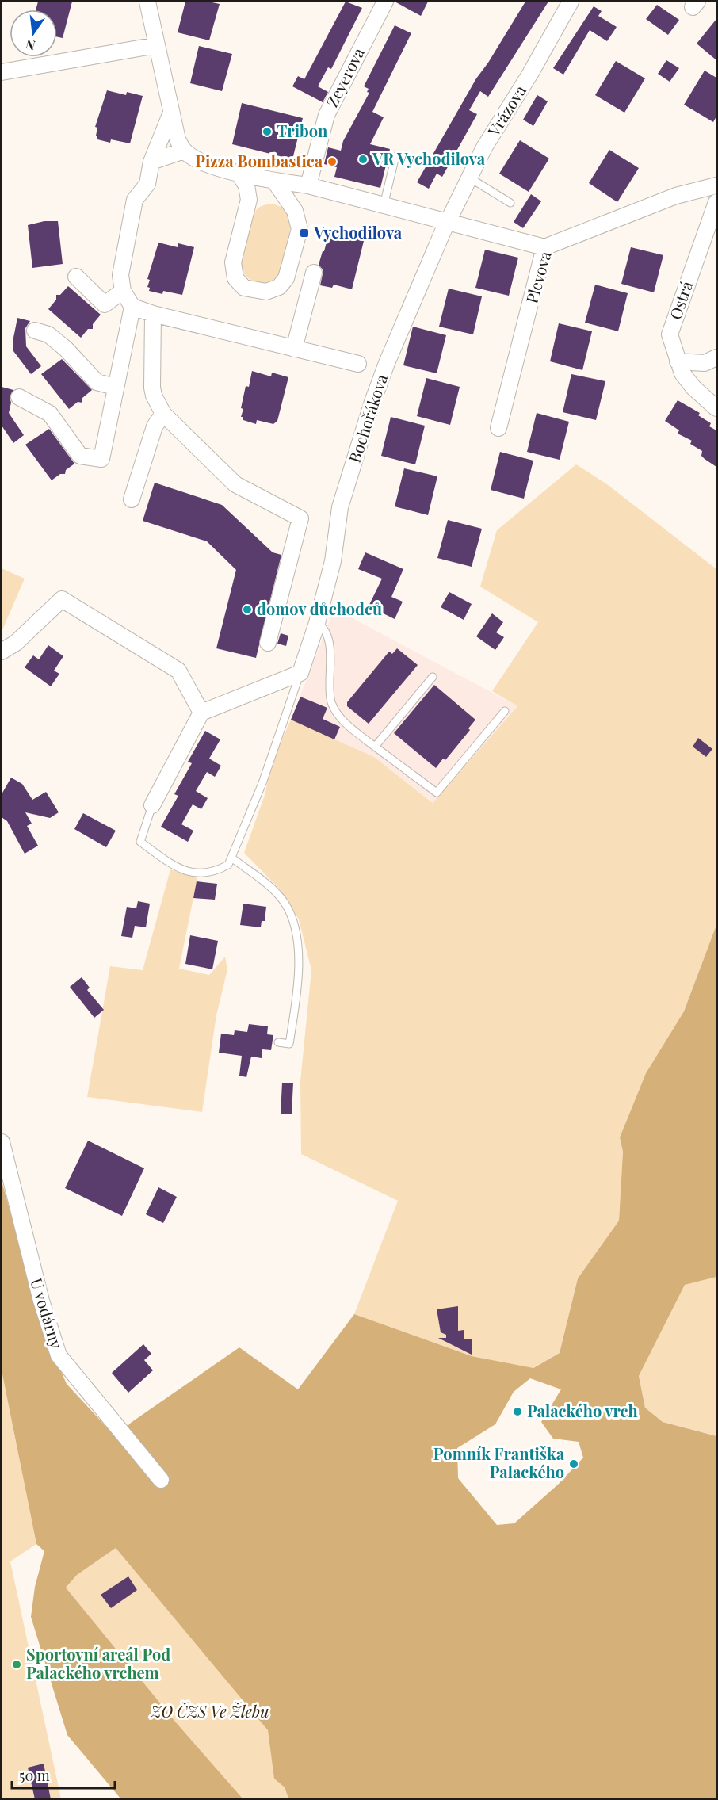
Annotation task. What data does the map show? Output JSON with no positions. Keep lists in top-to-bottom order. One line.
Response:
{"streets":{"street":["Zeyerova","Vrázova","Plevova","Ostrá","Bochořákova","U vodárny"]},"crossings":[["Vrázova","Bochořákova"]],"parks":["ZO ČZS Ve Žlebu"],"places":{"other":["Tribon","VR Vychodilova","Pizza Bombastica","domov důchodců","Palackého vrch","Pomník Františka Palackého","Sportovní areál Pod Palackého vrchem"],"transit":["Vychodilova"]},"scale_bar":"50 m","north":"bottom"}
